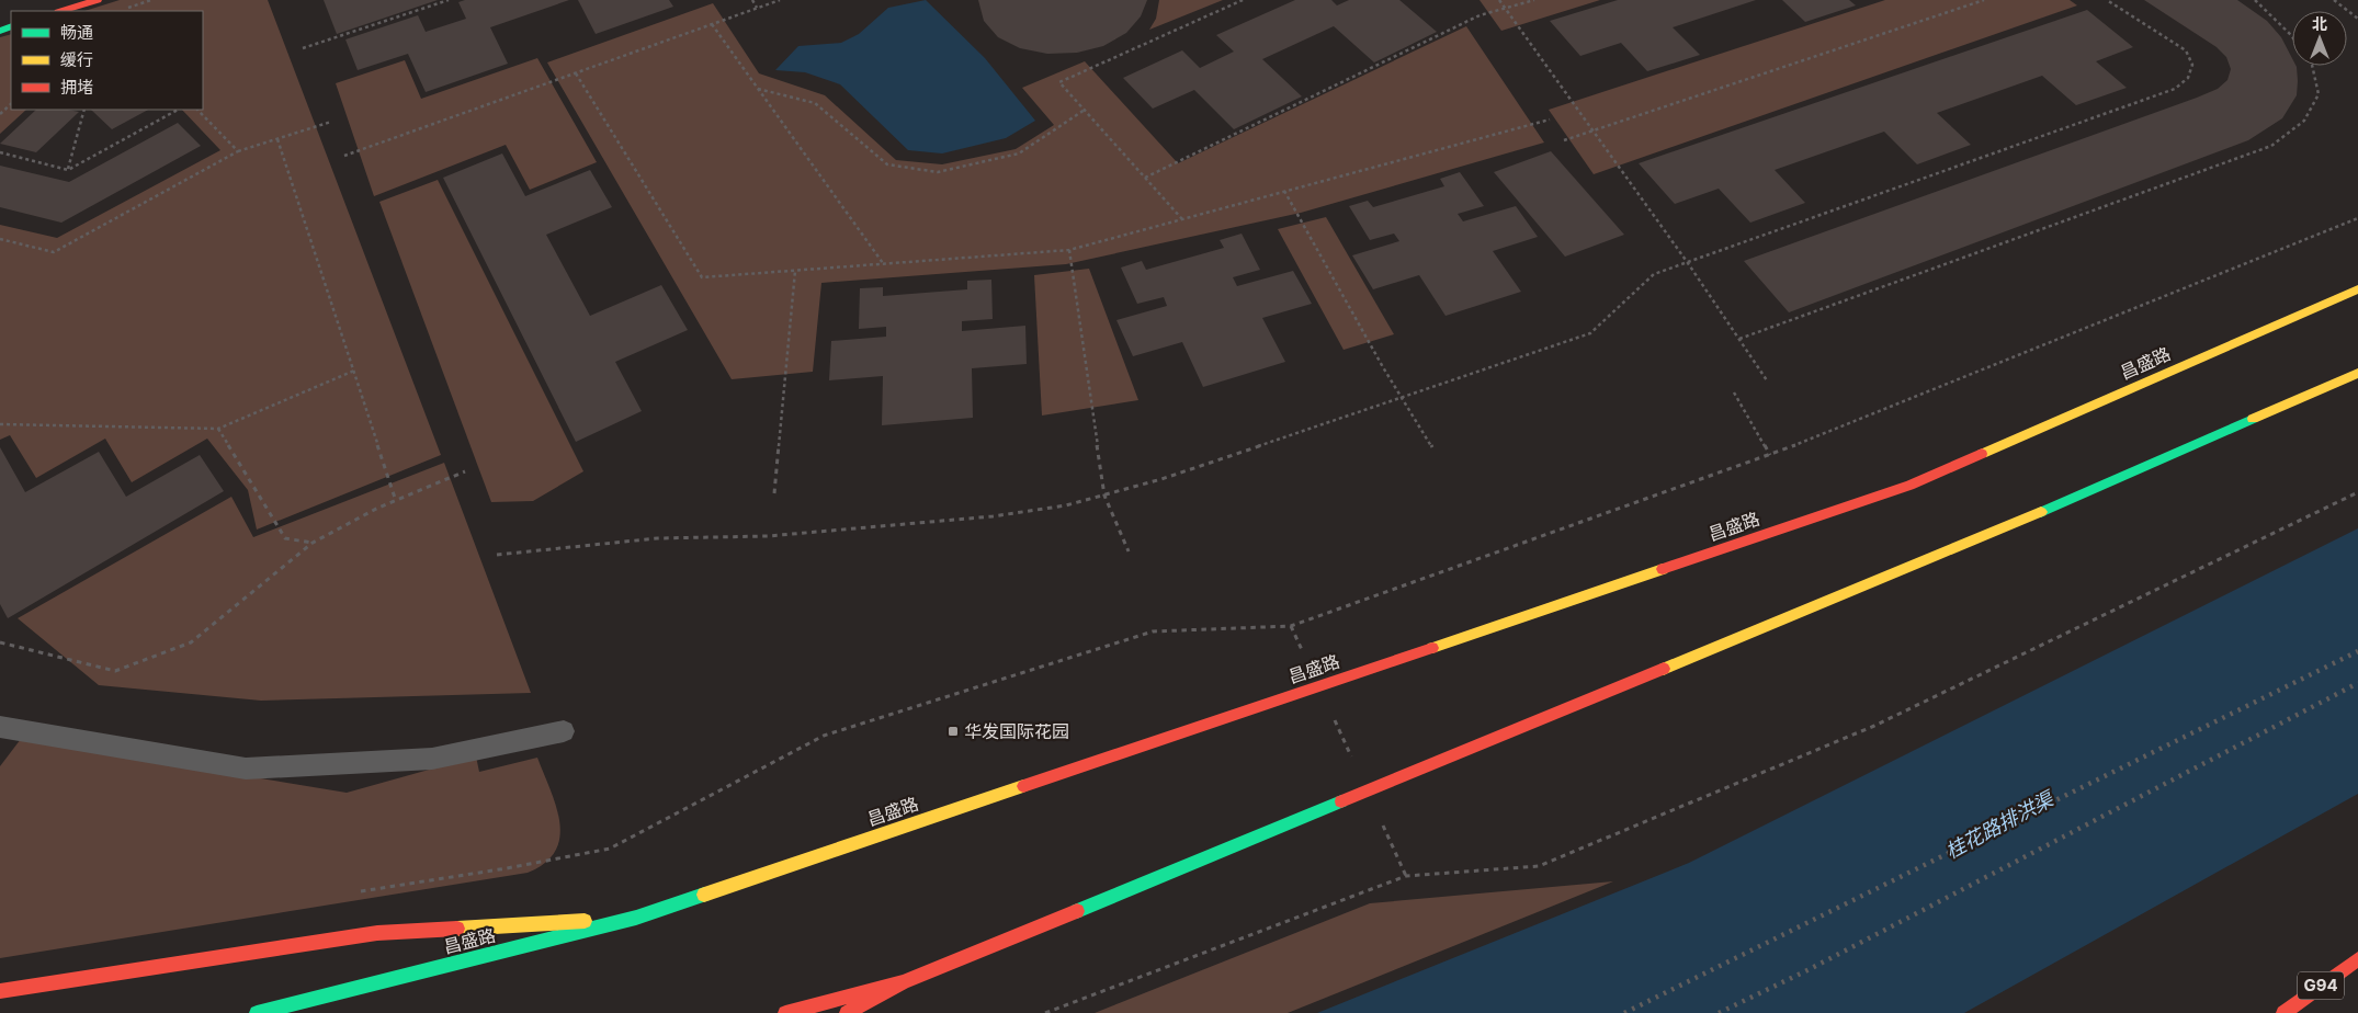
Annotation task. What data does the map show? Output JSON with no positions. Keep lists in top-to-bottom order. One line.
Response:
{"streets":{"main road":["昌盛路","G94"]},"water":["桂花路排洪渠"],"places":{"transit":["华发国际花园"]},"legend":["畅通","缓行","拥堵"],"north":"top"}
